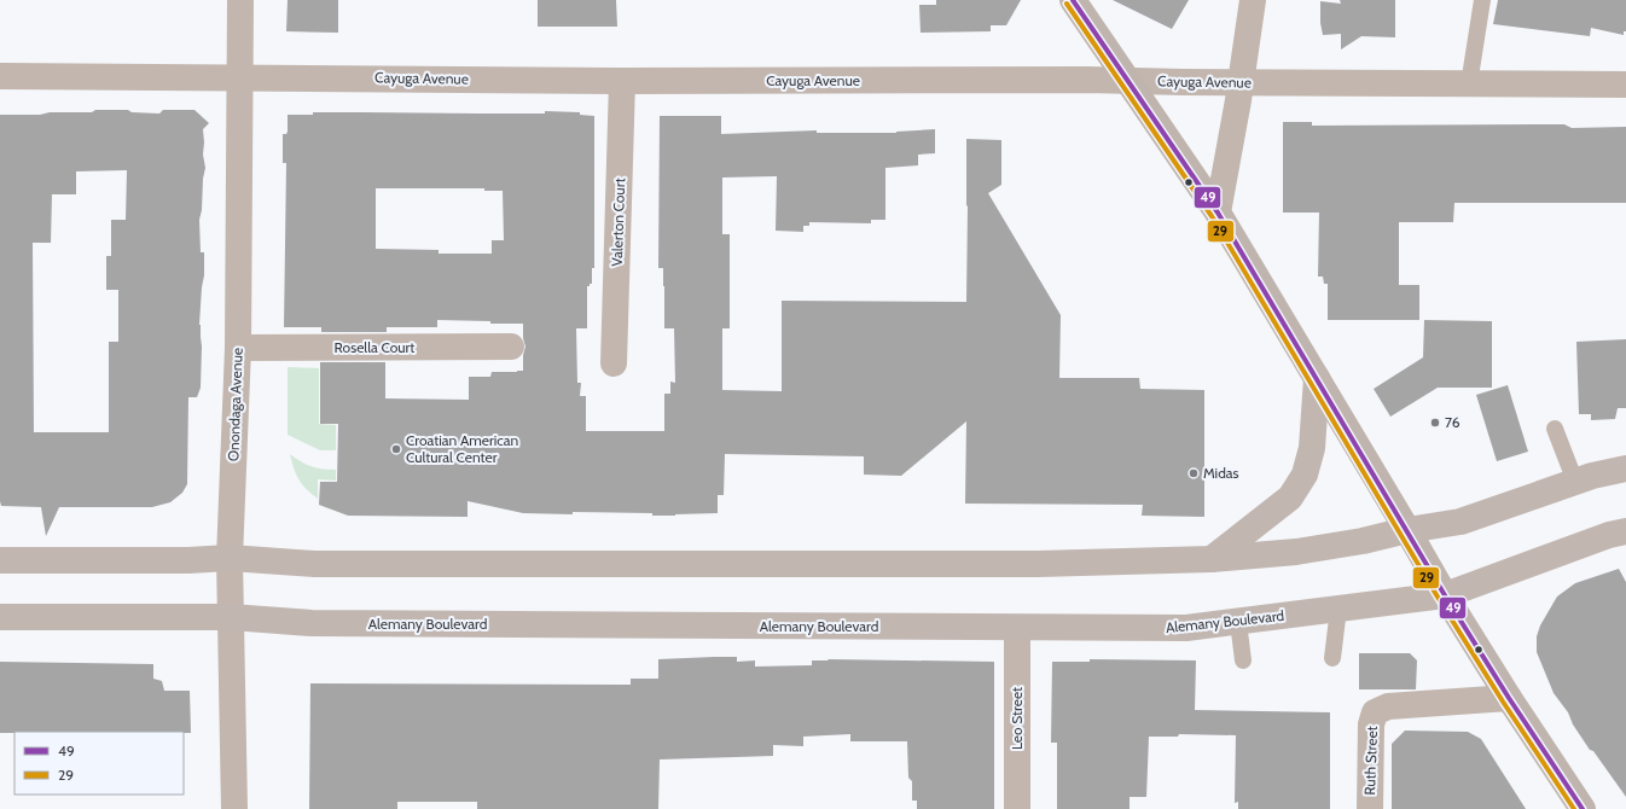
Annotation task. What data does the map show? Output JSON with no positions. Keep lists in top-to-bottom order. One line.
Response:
{"streets":{"main road":["Alemany Boulevard"],"street":["Cayuga Avenue","Valerton Court","Rosella Court","Onondaga Avenue","Leo Street","Ruth Street"]},"crossings":[["Cayuga Avenue","Valerton Court"],["Cayuga Avenue","Onondaga Avenue"],["Rosella Court","Onondaga Avenue"],["Onondaga Avenue","Alemany Boulevard"],["Alemany Boulevard","Leo Street"]],"places":["76","Croatian American Cultural Center","Midas"],"lines":["transit line 49","transit line 29"],"legend":["49","29"]}
